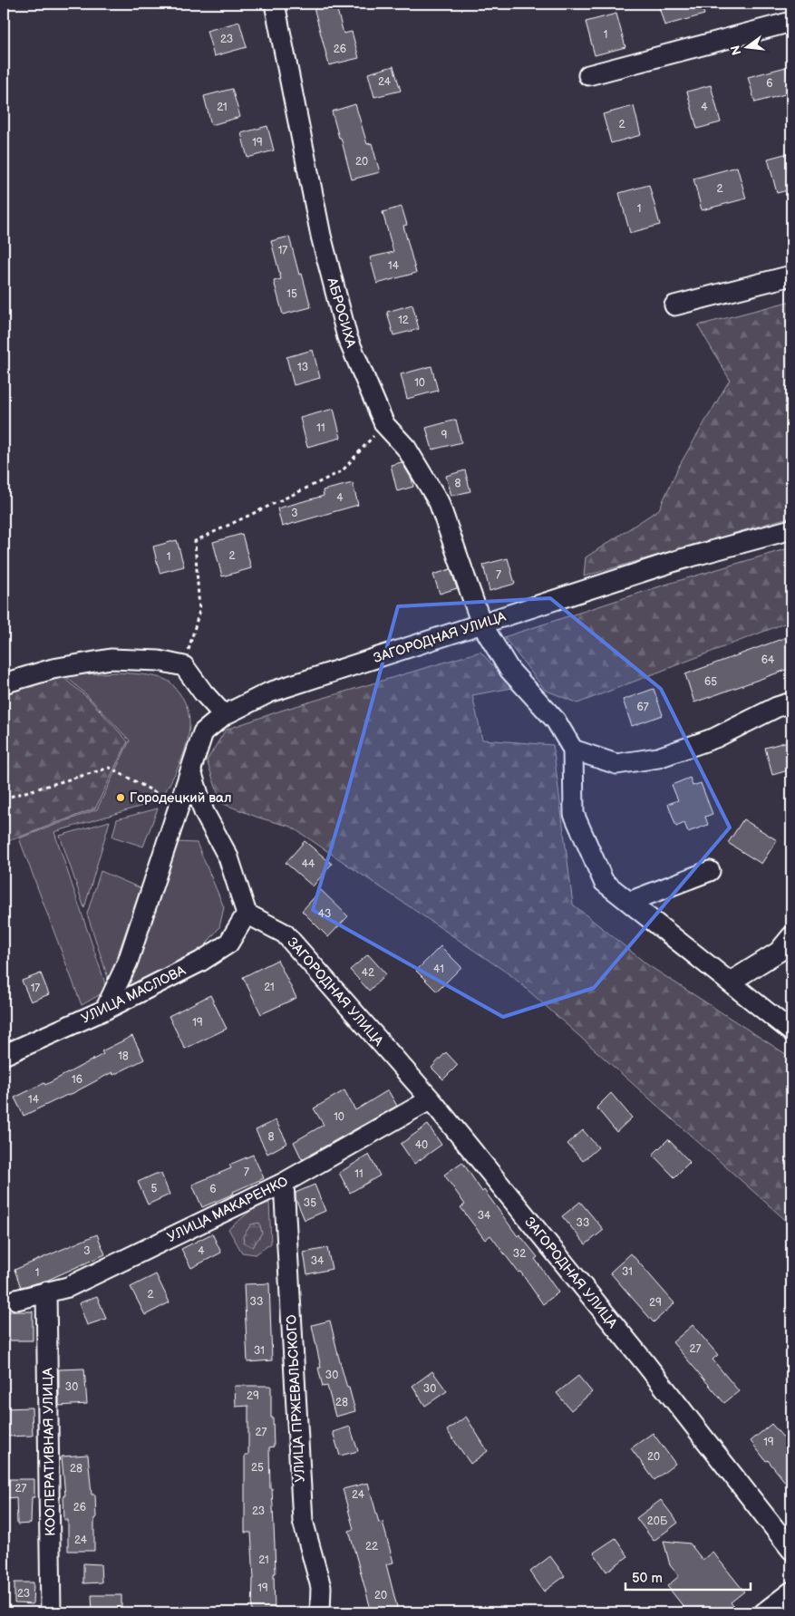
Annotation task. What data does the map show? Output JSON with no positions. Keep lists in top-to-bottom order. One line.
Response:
{"streets":{"street":["АБРОСИХА","ЗАГОРОДНАЯ УЛИЦА","УЛИЦА МАСЛОВА","УЛИЦА МАКАРЕНКО","УЛИЦА ПРЖЕВАЛЬСКОГО","КООПЕРАТИВНАЯ УЛИЦА"]},"crossings":[["АБРОСИХА","ЗАГОРОДНАЯ УЛИЦА"],["ЗАГОРОДНАЯ УЛИЦА","УЛИЦА МАСЛОВА"],["ЗАГОРОДНАЯ УЛИЦА","УЛИЦА МАКАРЕНКО"],["УЛИЦА МАКАРЕНКО","УЛИЦА ПРЖЕВАЛЬСКОГО"],["УЛИЦА МАКАРЕНКО","КООПЕРАТИВНАЯ УЛИЦА"]],"places":["Городецкий вал"],"house_numbers":["1","23","26","24","6","21","4","2","19","20","2","1","17","14","15","12","13","10","11","9","8","4","3","2","1","7","64","65","67","44","43","41","42","21","17","19","18","16","14","10","8","40","7","11","5","6","35","34","33","3","4","32","34","31","1","2","33","29","27","31","30","30","30","29","28","27","19","20","25","28","27","24","26","23","20Б","24","22","21","19","23","20"],"scale_bar":"50 m","north":"left"}
